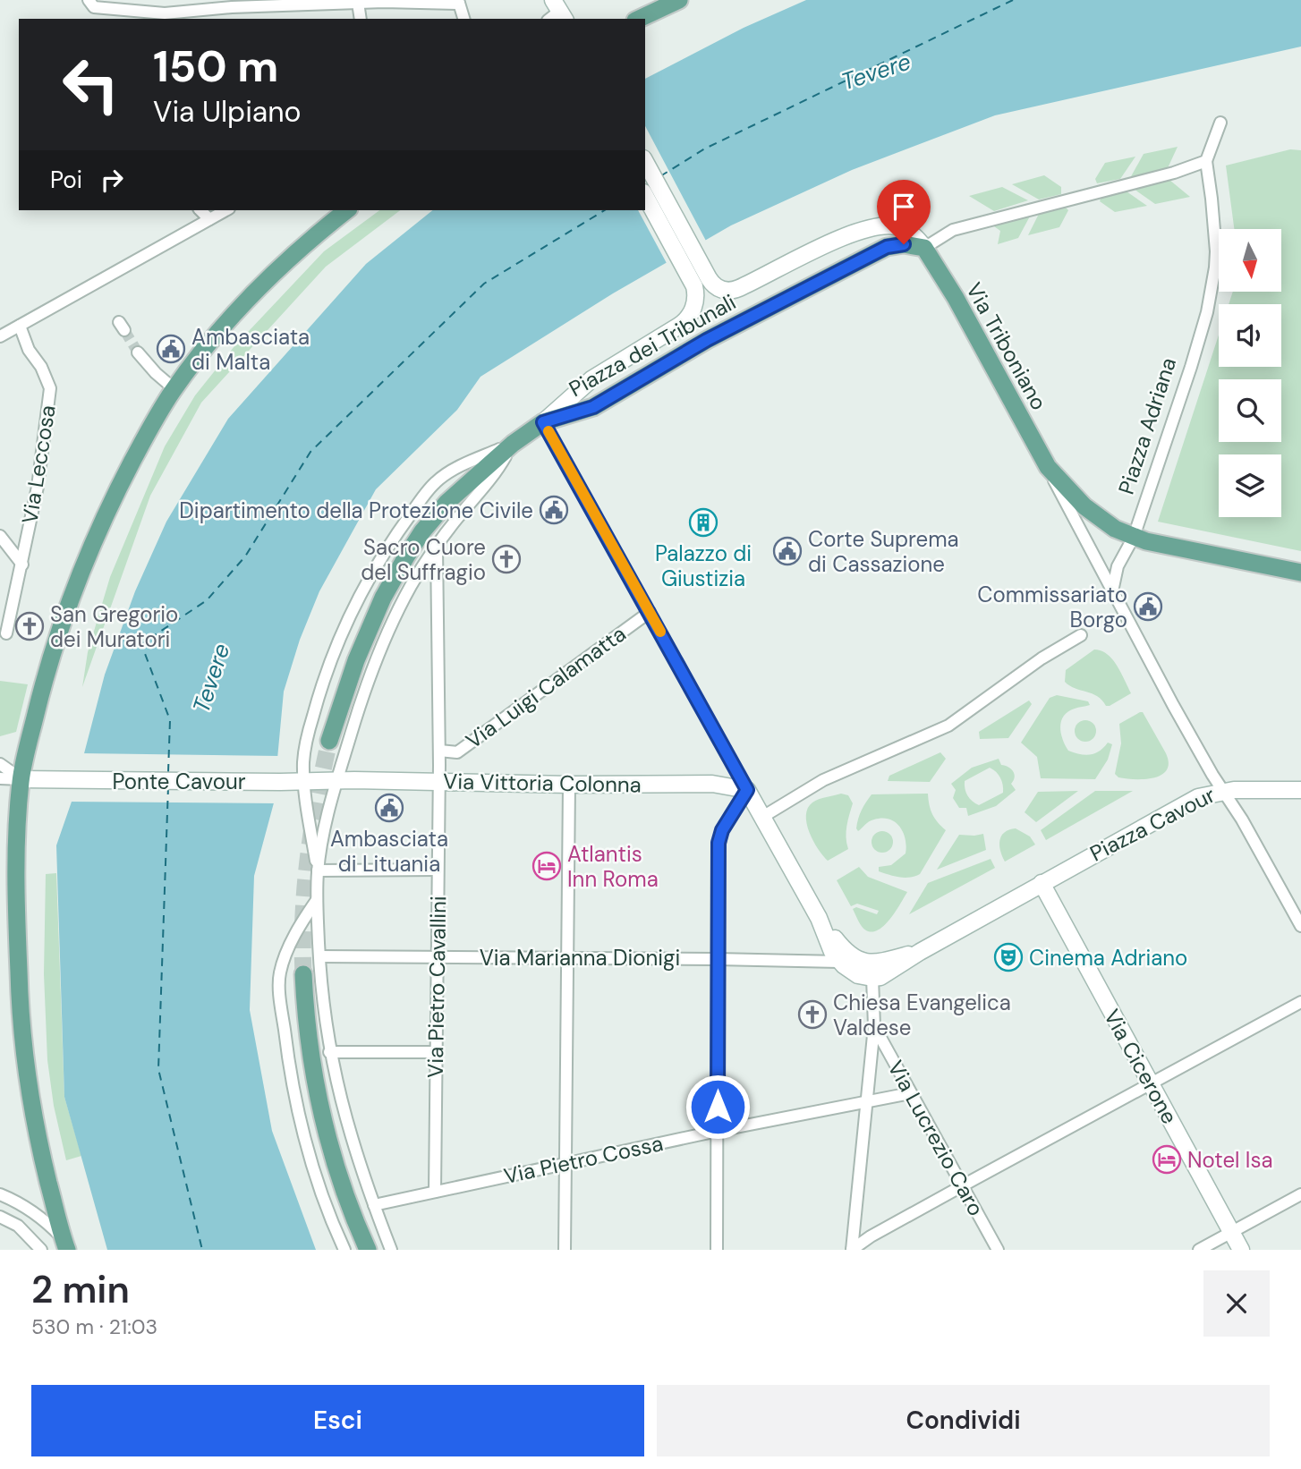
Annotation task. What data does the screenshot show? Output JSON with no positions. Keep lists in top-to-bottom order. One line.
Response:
{"streets":{"main road":["Piazza dei Tribunali","Via Triboniano"],"street":["Piazza Adriana","Via Leccosa","Via Luigi Calamatta","Ponte Cavour","Via Vittoria Colonna","Piazza Cavour","Via Marianna Dionigi","Via Pietro Cavallini","Via Cicerone","Via Lucrezio Caro","Via Pietro Cossa"]},"crossings":[["Piazza dei Tribunali","Via Triboniano"],["Via Triboniano","Piazza Adriana"],["Via Triboniano","Piazza Cavour"],["Piazza Adriana","Piazza Cavour"],["Via Luigi Calamatta","Via Pietro Cavallini"],["Ponte Cavour","Via Vittoria Colonna"],["Via Vittoria Colonna","Piazza Cavour"],["Via Vittoria Colonna","Via Pietro Cavallini"],["Piazza Cavour","Via Marianna Dionigi"],["Piazza Cavour","Via Cicerone"],["Via Marianna Dionigi","Via Pietro Cavallini"],["Via Pietro Cavallini","Via Pietro Cossa"],["Via Lucrezio Caro","Via Pietro Cossa"]],"water":["Tevere"],"places":{"public building":["Ambasciata di Malta","Dipartimento della Protezione Civile","Corte Suprema di Cassazione","Commissariato Borgo","Ambasciata di Lituania"],"building":["Palazzo di Giustizia"],"church":["Sacro Cuore del Suffragio","San Gregorio dei Muratori","Chiesa Evangelica Valdese"],"hotel":["Atlantis Inn Roma","Notel Isa"],"theatre":["Cinema Adriano"]},"north":"bottom","page":{"turn":["150 m","Via Ulpiano"],"then":"Poi","heading":["2 min","530 m · 21:03"],"buttons":["Esci","Condividi"]}}
